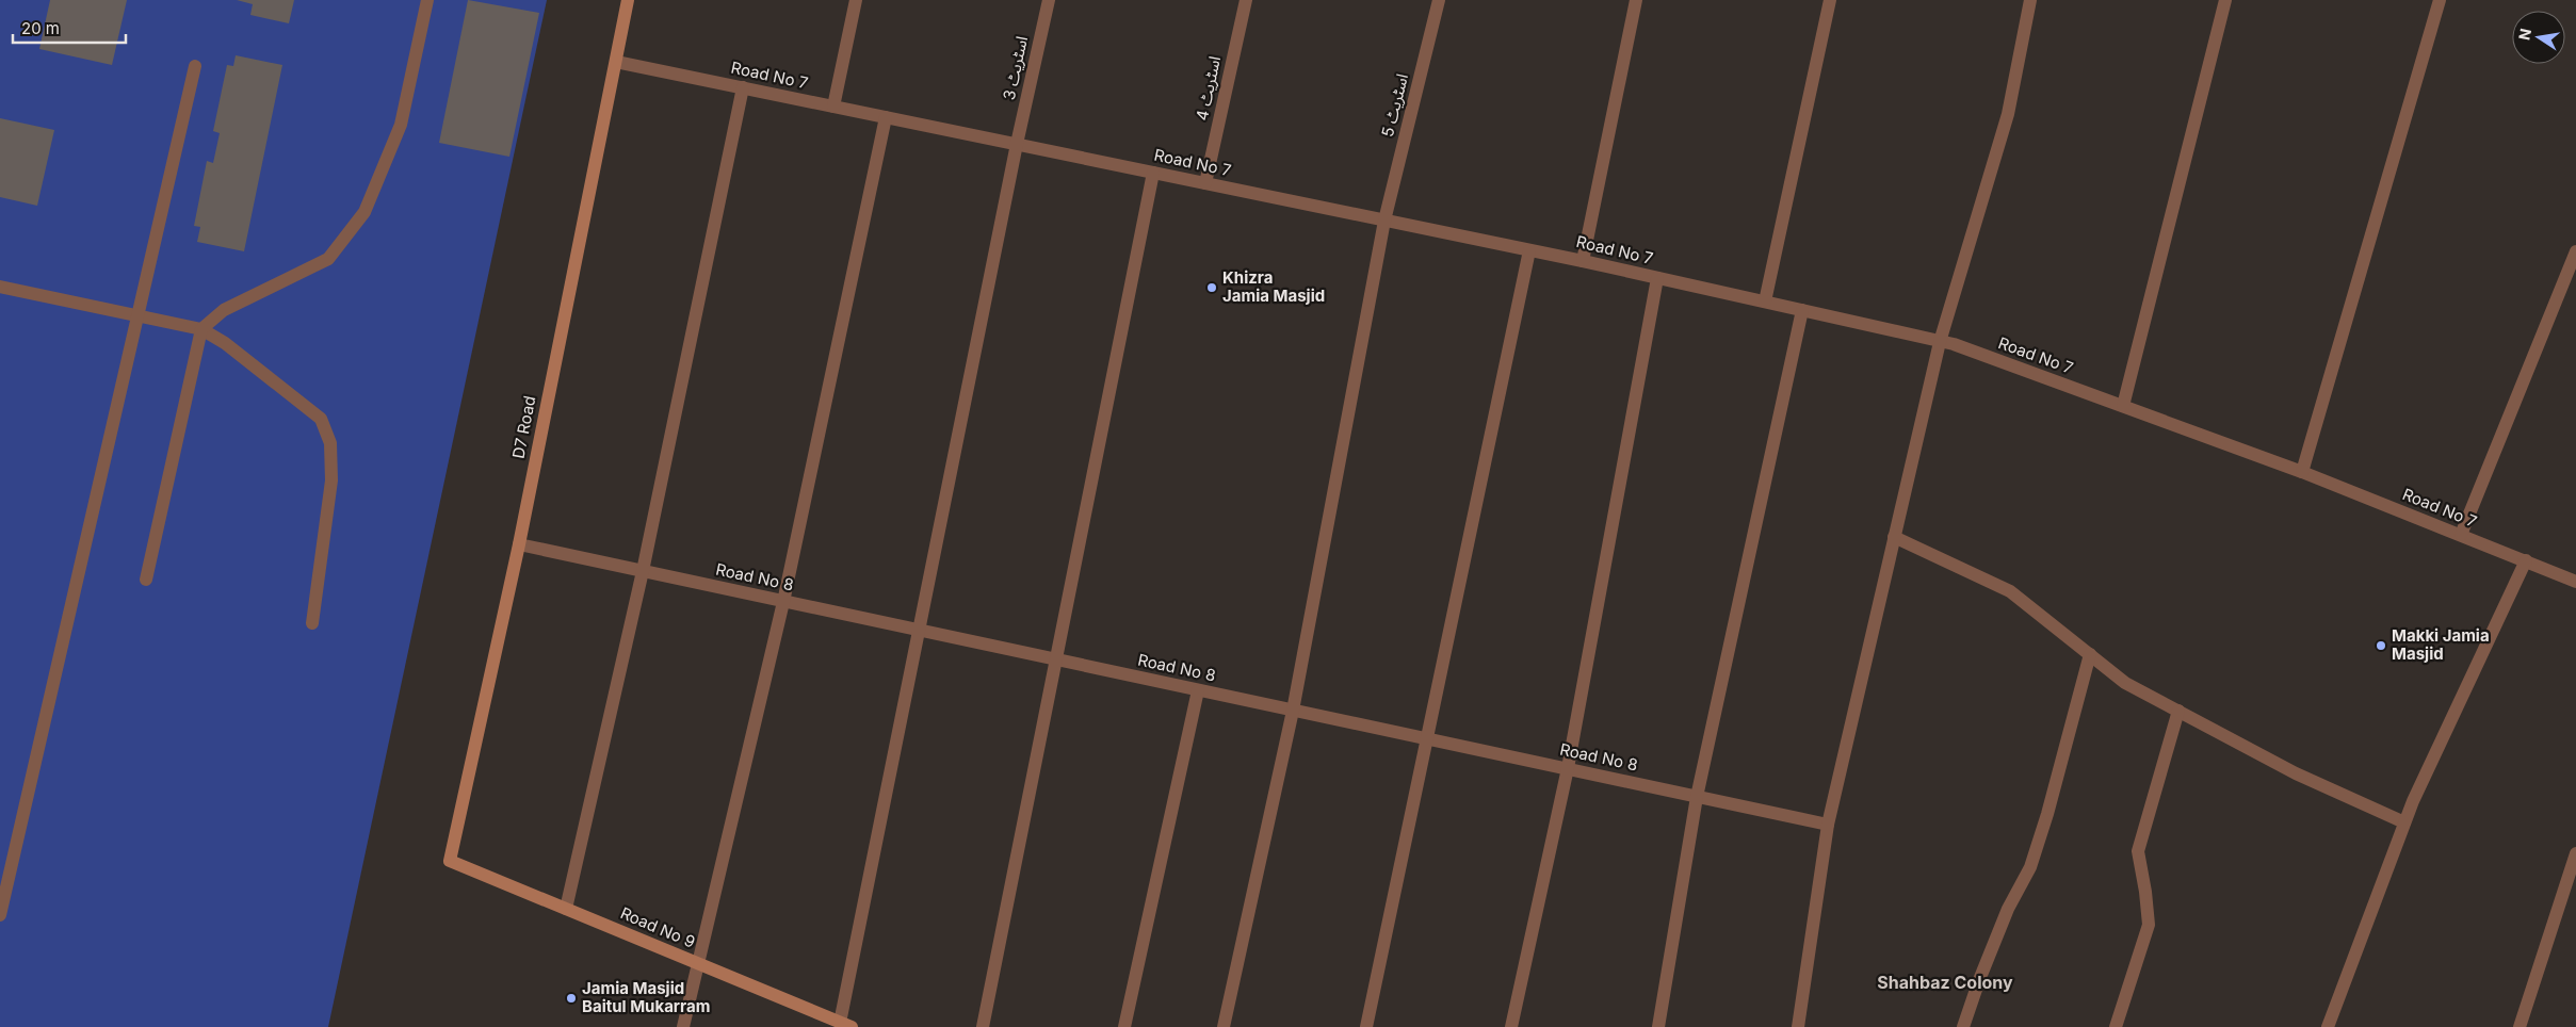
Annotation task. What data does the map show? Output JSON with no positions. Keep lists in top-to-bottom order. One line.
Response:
{"streets":{"street":["اسٹریٹ 3","Road No 7","اسٹریٹ 4","اسٹریٹ 5","D7 Road","Road No 8","Road No 9"]},"crossings":[["اسٹریٹ 3","Road No 7"],["اسٹریٹ 3","Road No 8"],["اسٹریٹ 3","Road No 9"],["Road No 7","اسٹریٹ 4"],["Road No 7","اسٹریٹ 5"],["Road No 7","D7 Road"],["اسٹریٹ 5","Road No 8"],["D7 Road","Road No 8"],["D7 Road","Road No 9"]],"districts":["Shahbaz Colony"],"places":["Khizra Jamia Masjid","Makki Jamia Masjid","Jamia Masjid Baitul Mukarram"],"scale_bar":"20 m","north":"left"}
